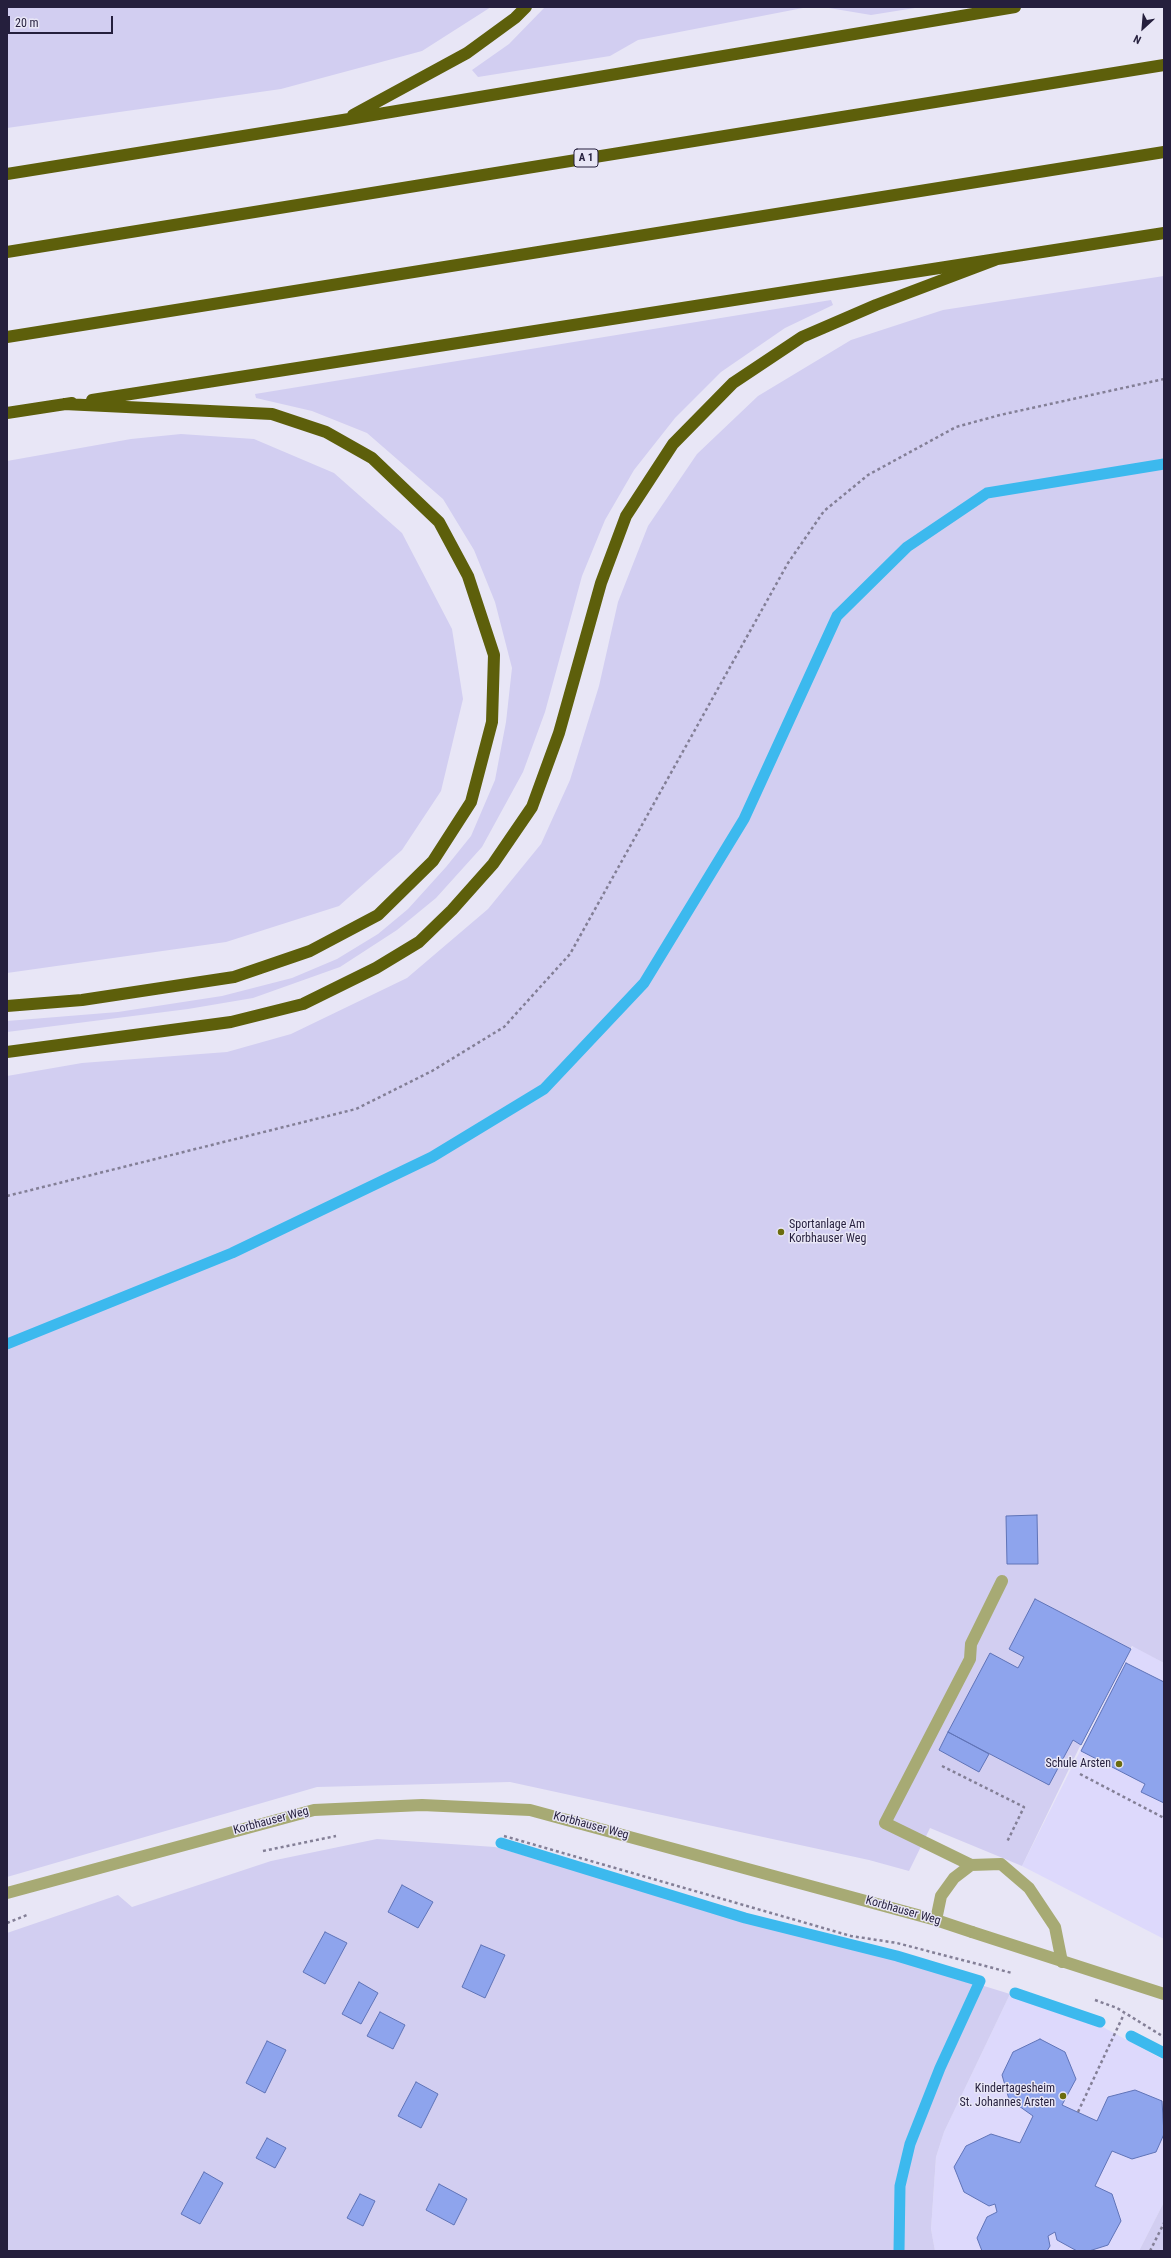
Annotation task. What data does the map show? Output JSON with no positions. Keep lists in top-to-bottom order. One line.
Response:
{"streets":{"highway":["A 1"],"street":["Korbhauser Weg"]},"places":["Sportanlage Am Korbhauser Weg","Schule Arsten","Kindertagesheim St. Johannes Arsten"],"scale_bar":"20 m","north":"bottom left"}
